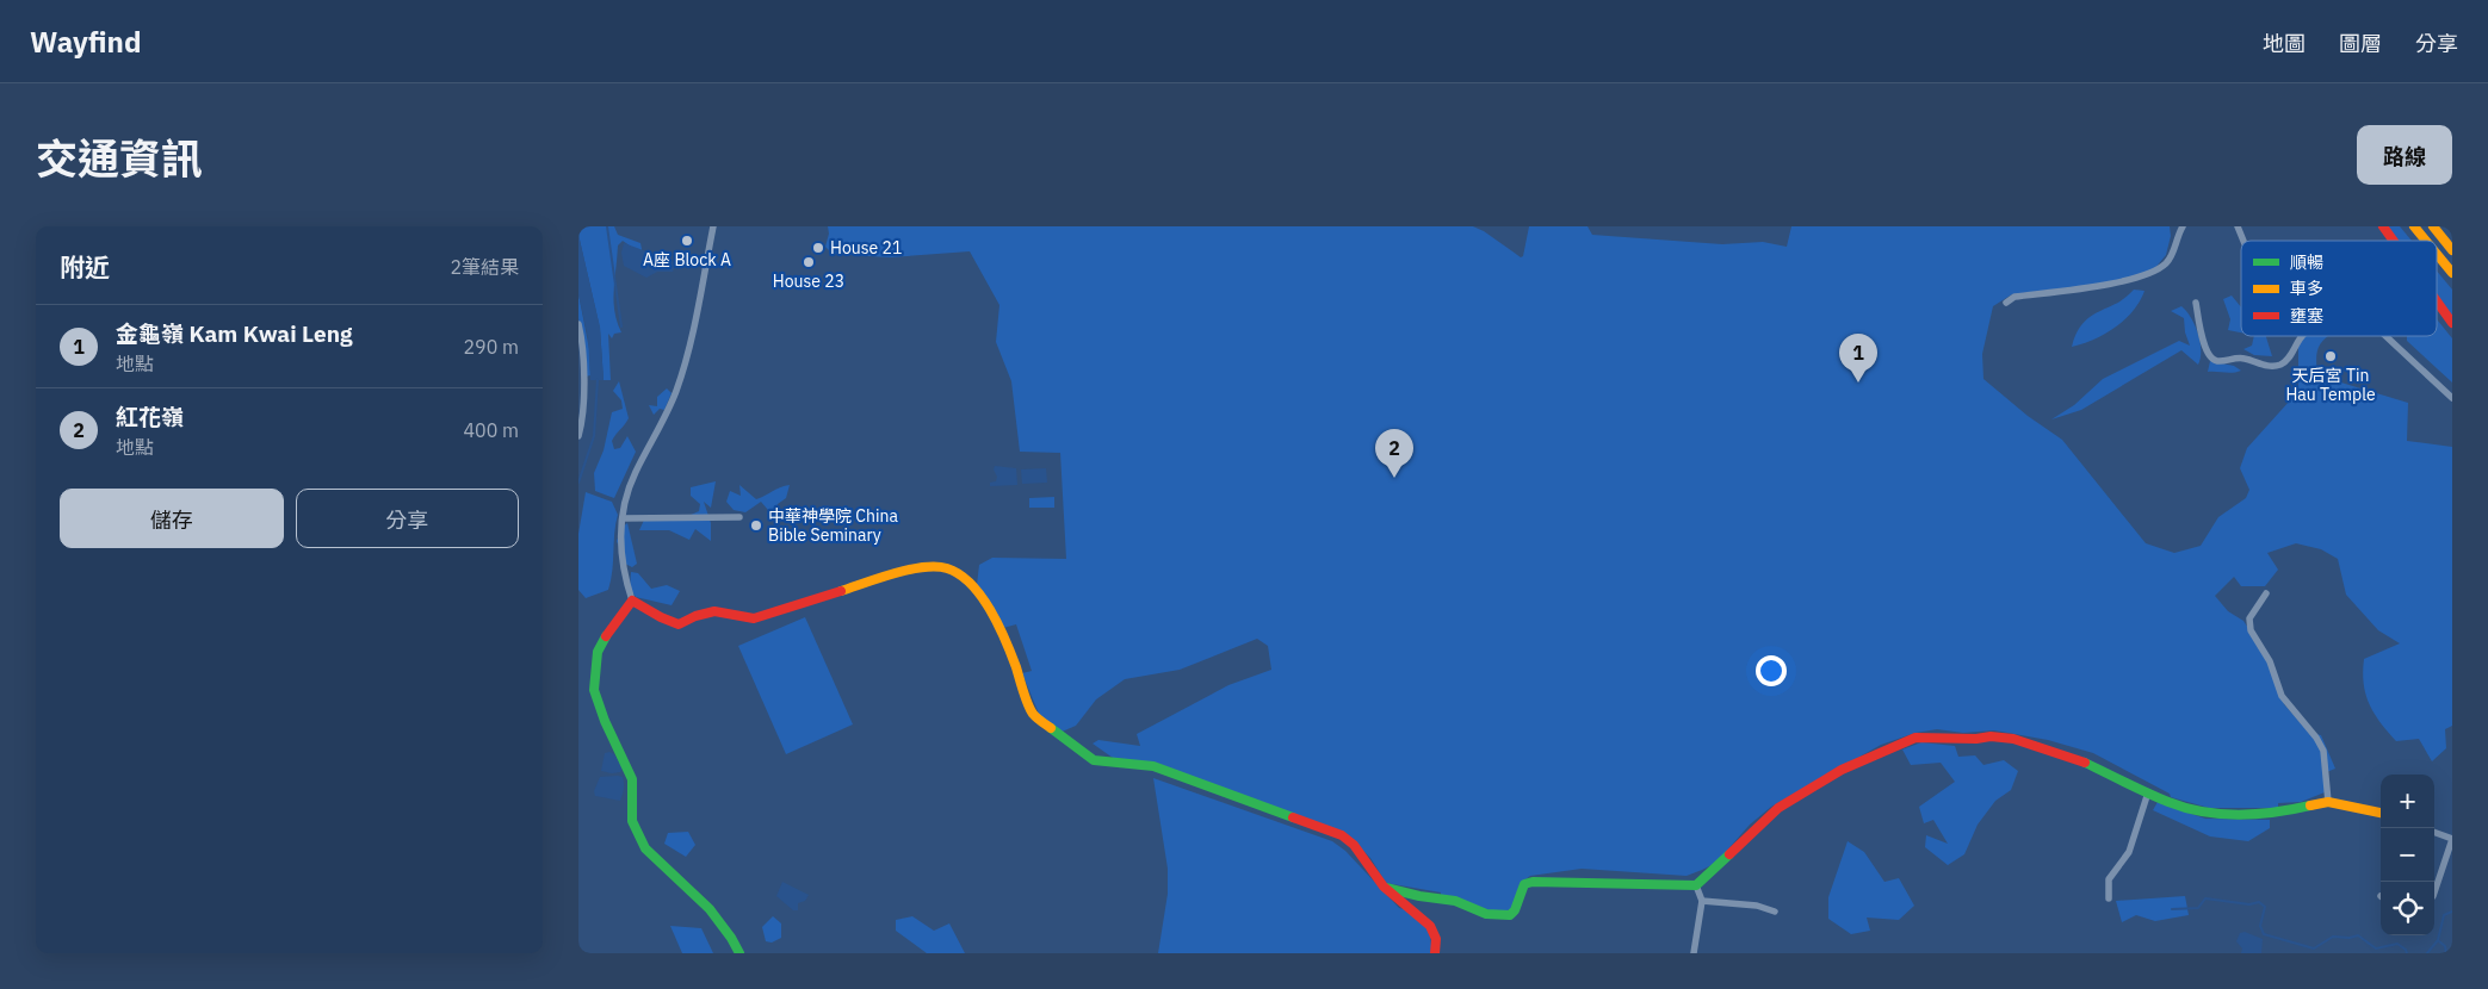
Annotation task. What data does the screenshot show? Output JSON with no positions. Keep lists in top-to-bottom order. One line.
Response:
{"places":["A座 Block A","House 21","House 23","天后宮 Tin Hau Temple","中華神學院 China Bible Seminary"],"legend":["順暢","車多","壅塞"],"page":{"header":"Wayfind","nav":["地圖","圖層","分享"],"title":"交通資訊","buttons":["路線",["儲存","分享"]],"heading":["附近","2筆結果"],"list":[{"mark":"1","name":"金龜嶺 Kam Kwai Leng","note":"地點","value":"290 m"},{"mark":"2","name":"紅花嶺","note":"地點","value":"400 m"}],"pins":["1","2"],"map_buttons":["+","−"]}}
